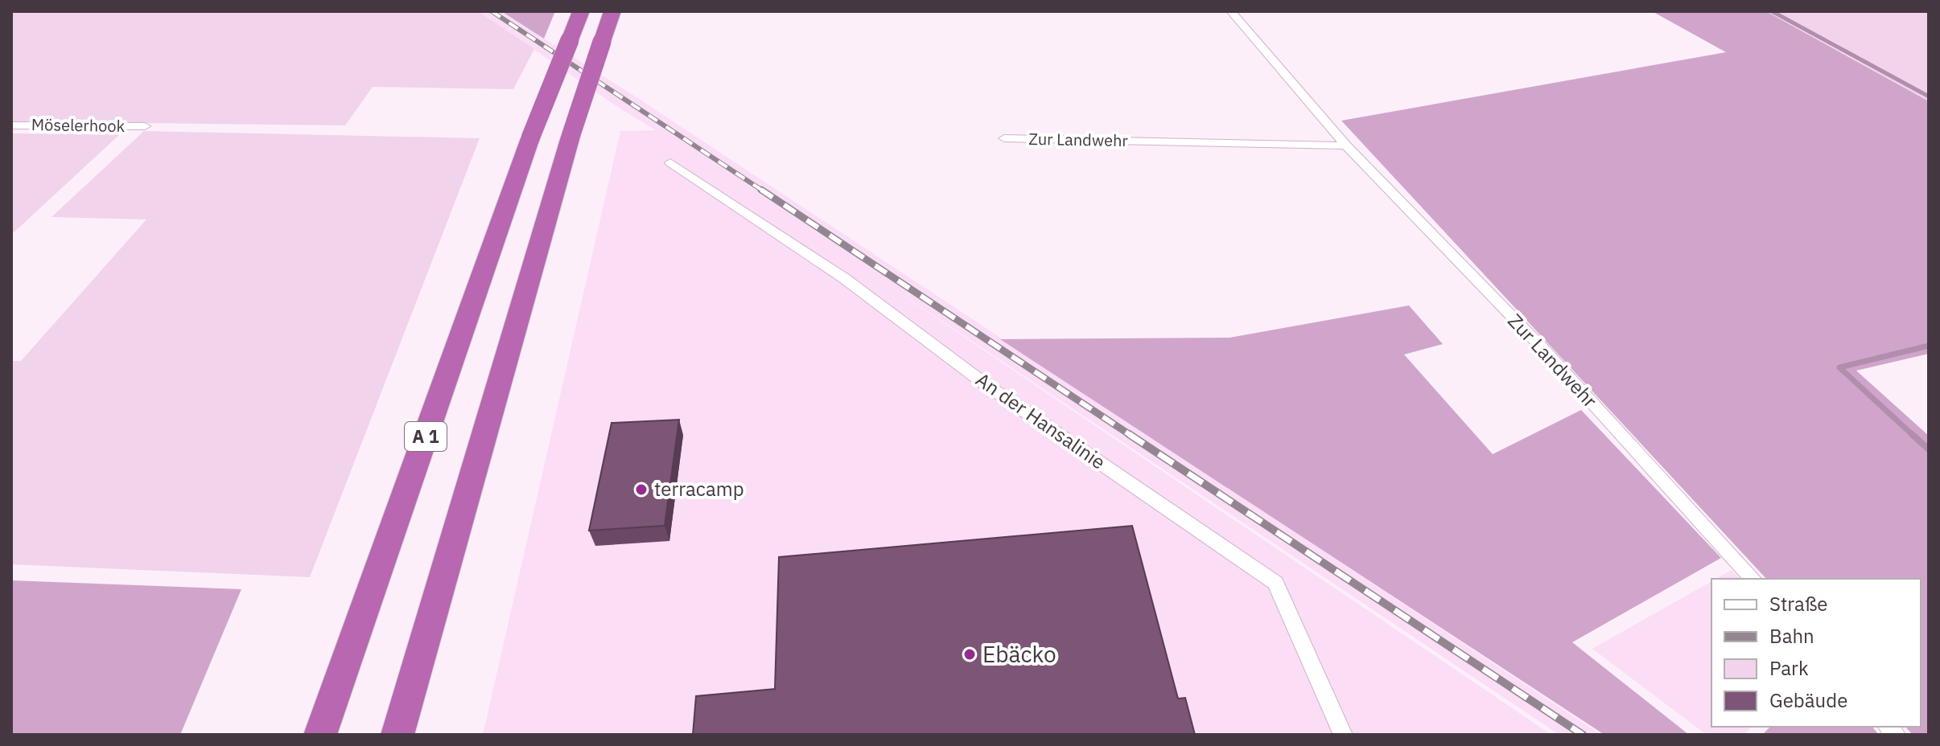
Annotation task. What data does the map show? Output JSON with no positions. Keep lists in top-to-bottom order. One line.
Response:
{"streets":{"highway":["A 1"],"street":["Möselerhook","Zur Landwehr","An der Hansalinie"]},"places":["terracamp","Ebäcko"],"legend":["Straße","Bahn","Park","Gebäude"]}
